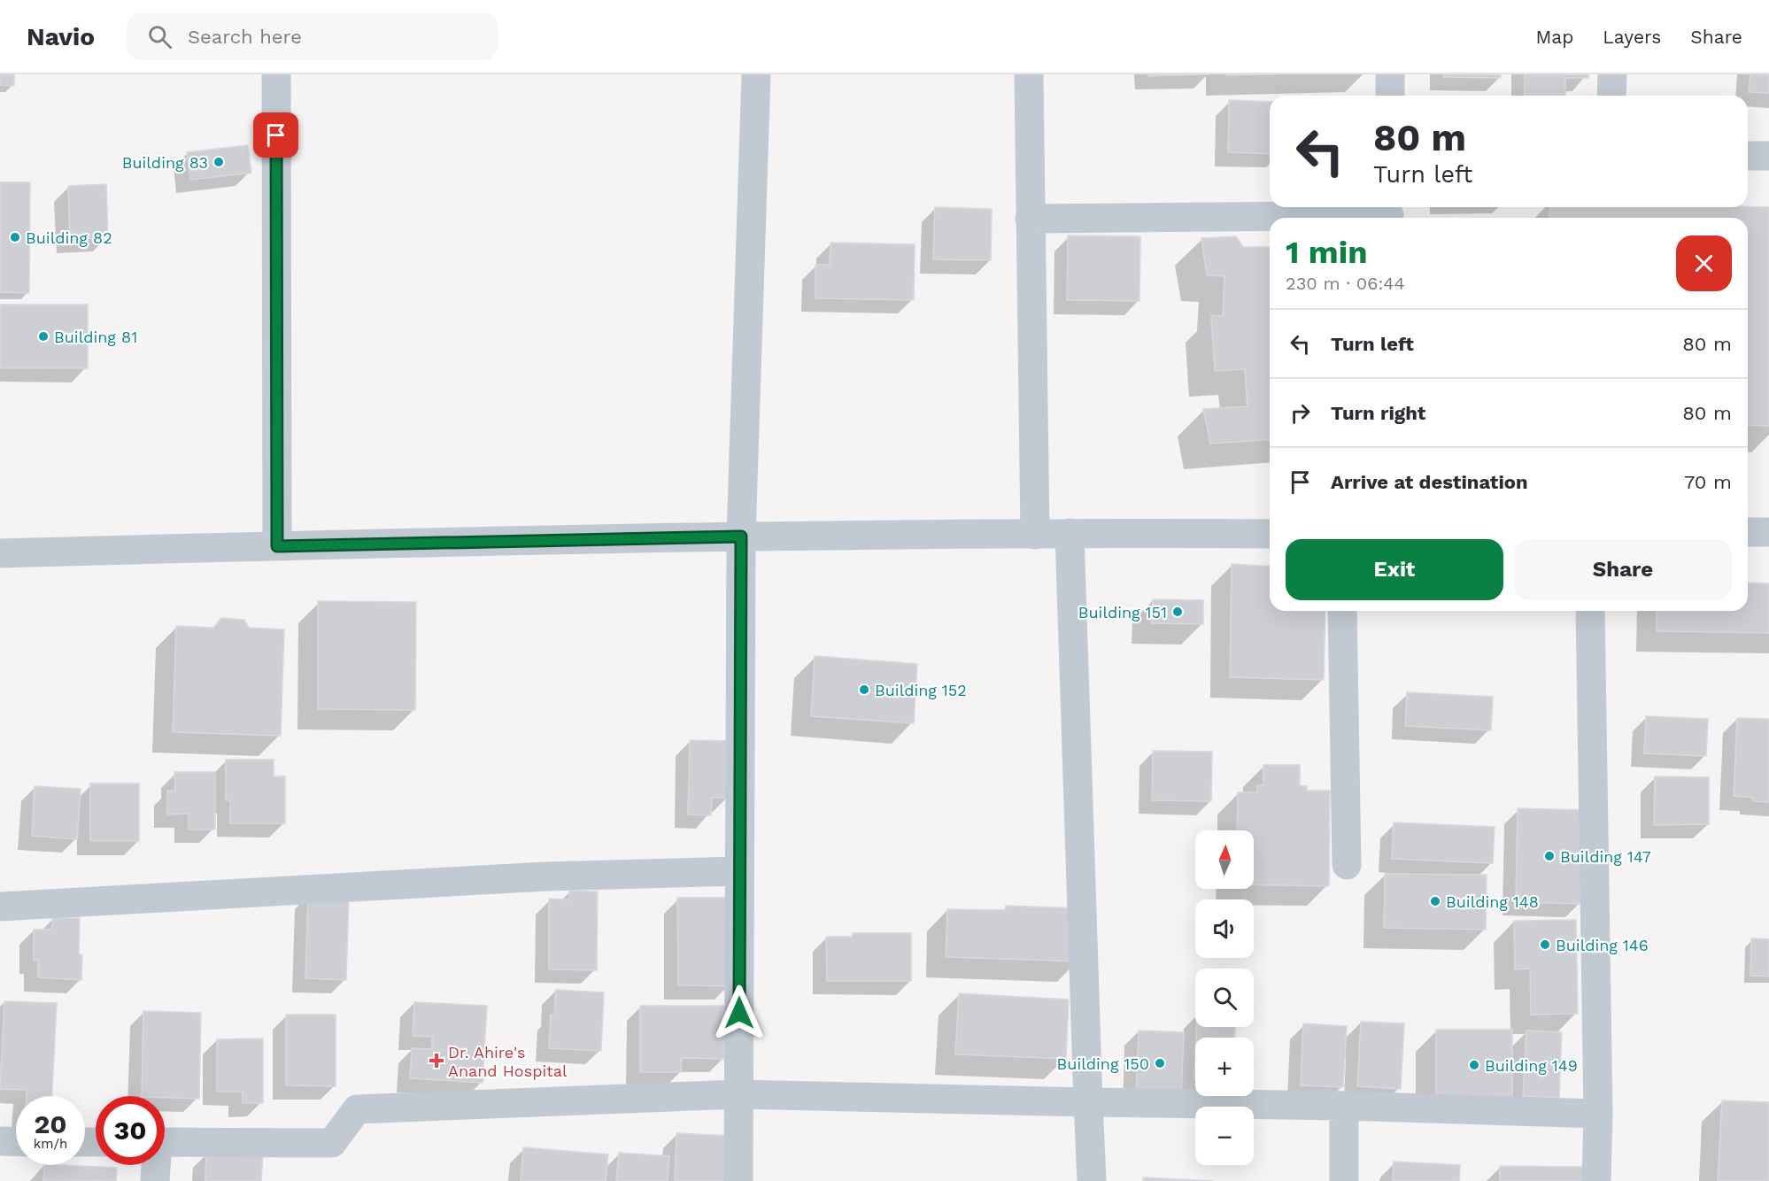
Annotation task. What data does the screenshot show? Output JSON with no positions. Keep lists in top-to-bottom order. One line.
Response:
{"places":{"other":["Building 83","Building 82","Building 81","Building 151","Building 152","Building 147","Building 148","Building 146","Building 150","Building 149"],"health":["Dr. Ahire's Anand Hospital"]},"north":"top","page":{"header":"Navio","search":"Search here","nav":["Map","Layers","Share"],"turn":["80 m","Turn left"],"heading":["1 min","230 m · 06:44"],"list":[{"name":"Turn left","value":"80 m"},{"name":"Turn right","value":"80 m"},{"name":"Arrive at destination","value":"70 m"}],"buttons":["Exit","Share"],"map_buttons":["+","−"],"speed":"20 km/h","limit":"30"}}
